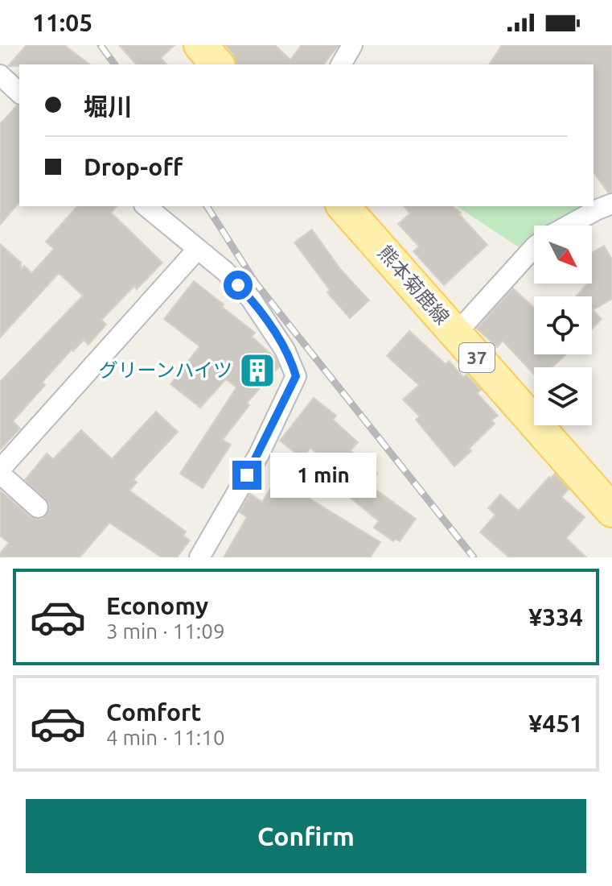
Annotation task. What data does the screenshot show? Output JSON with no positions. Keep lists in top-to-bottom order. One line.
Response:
{"streets":{"main road":["熊本菊鹿線","37"]},"places":{"building":["グリーンハイツ"]},"north":"bottom right","page":{"status":"11:05","banner":["堀川","Drop-off"],"bubble":"1 min","list":[{"name":"Economy","note":"3 min · 11:09","value":"¥334"},{"name":"Comfort","note":"4 min · 11:10","value":"¥451"}],"buttons":"Confirm"}}
